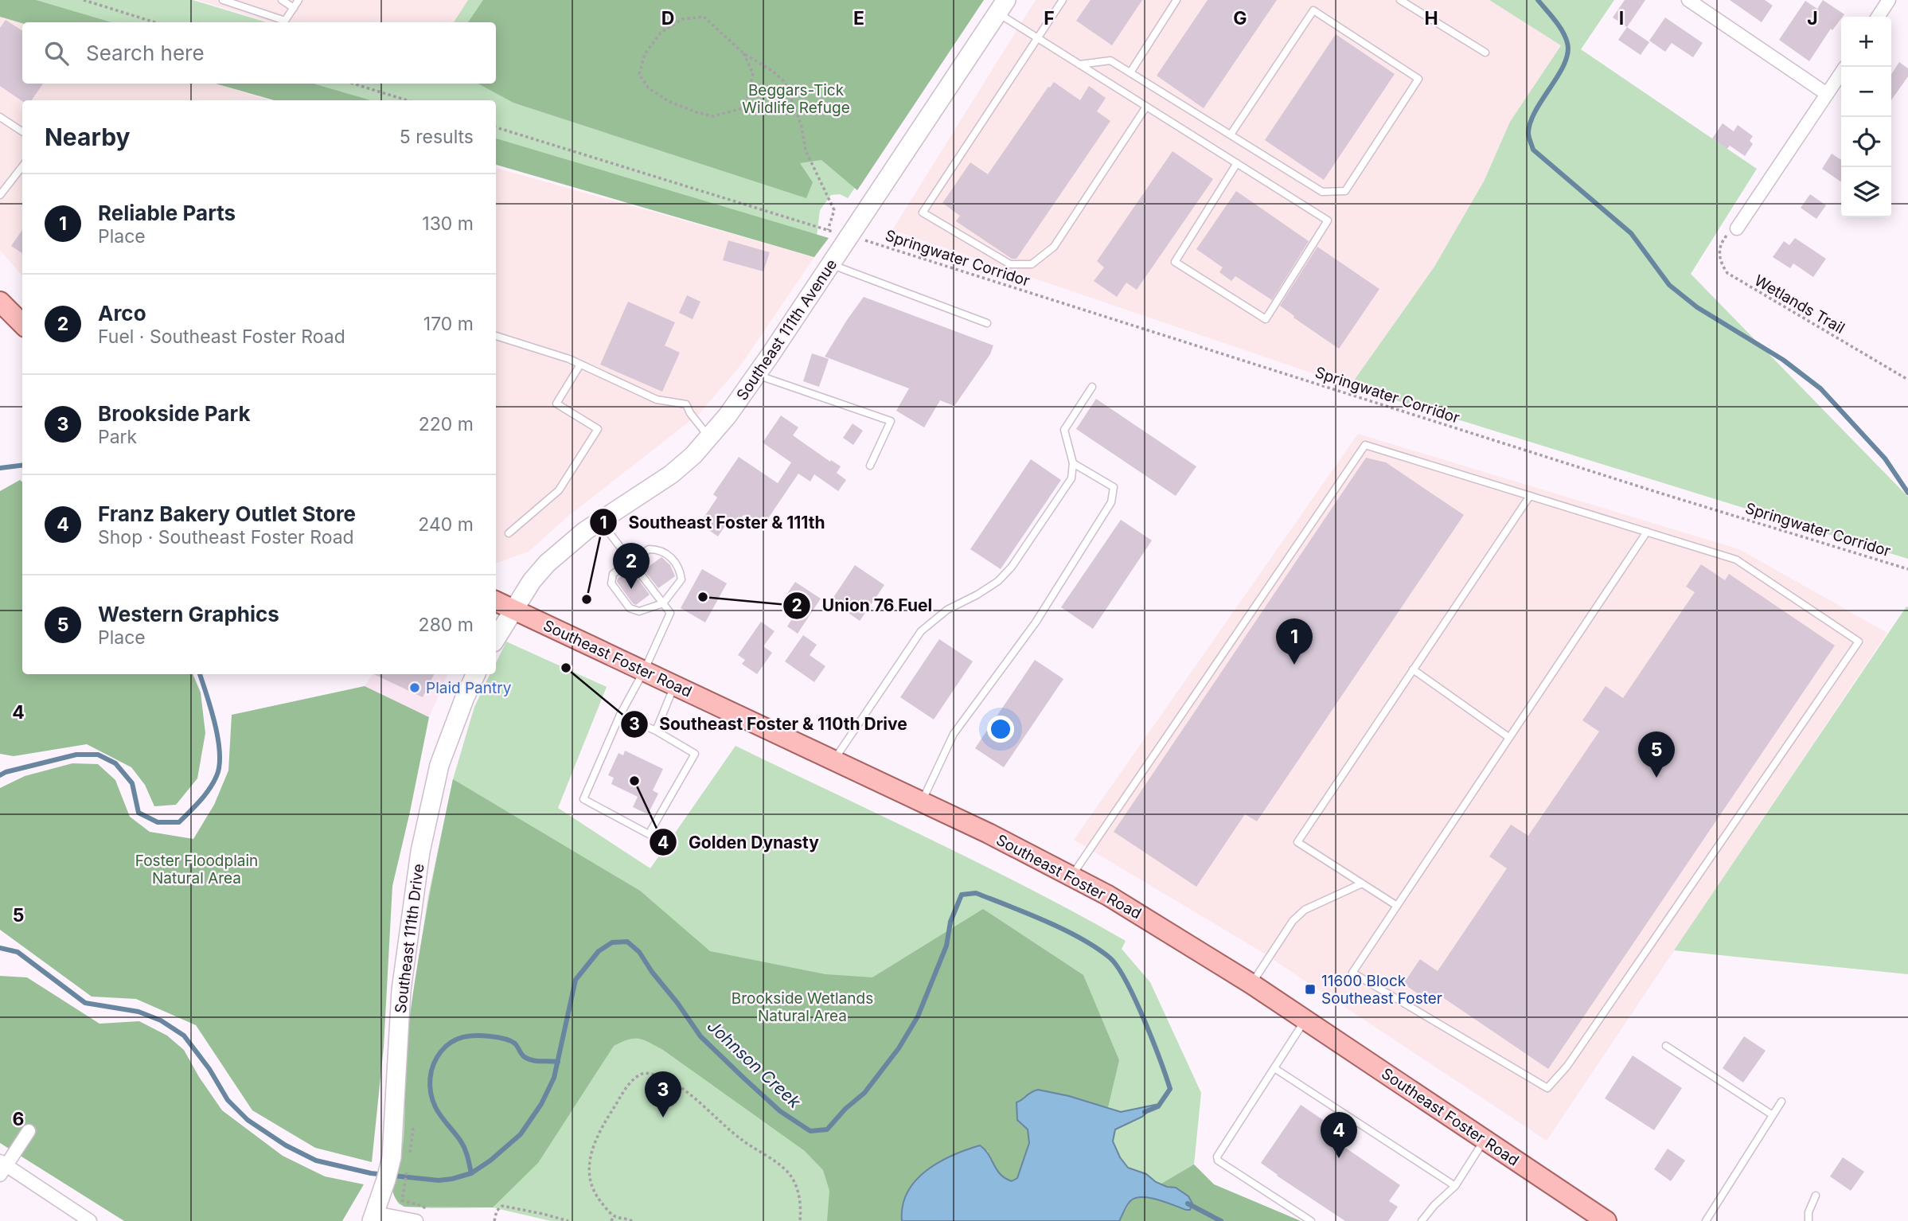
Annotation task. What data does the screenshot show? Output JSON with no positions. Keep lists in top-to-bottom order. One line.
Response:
{"streets":{"main road":["Southeast Foster Road"],"street":["Southeast 111th Avenue","Southeast 111th Drive"],"path":["Springwater Corridor","Wetlands Trail"]},"crossings":[["Southeast 111th Avenue","Southeast Foster Road"]],"water":["Johnson Creek"],"parks":["Beggars-Tick Wildlife Refuge","Foster Floodplain Natural Area","Brookside Wetlands Natural Area"],"places":{"other":["Union 76 Fuel","Southeast Foster & 111th","Southeast Foster & 110th Drive","Plaid Pantry","Golden Dynasty"],"transit":["11600 Block Southeast Foster"]},"page":{"map_buttons":["+","−"],"search":"Search here","heading":["Nearby","5 results"],"list":[{"mark":"1","name":"Reliable Parts","note":"Place","value":"130 m"},{"mark":"2","name":"Arco","note":"Fuel · Southeast Foster Road","value":"170 m"},{"mark":"3","name":"Brookside Park","note":"Park","value":"220 m"},{"mark":"4","name":"Franz Bakery Outlet Store","note":"Shop · Southeast Foster Road","value":"240 m"},{"mark":"5","name":"Western Graphics","note":"Place","value":"280 m"}],"pins":["2","1","5","3","4"]},"grid":{"columns":["D","E","F","G","H","I","J"],"rows":["4","5","6"]}}
